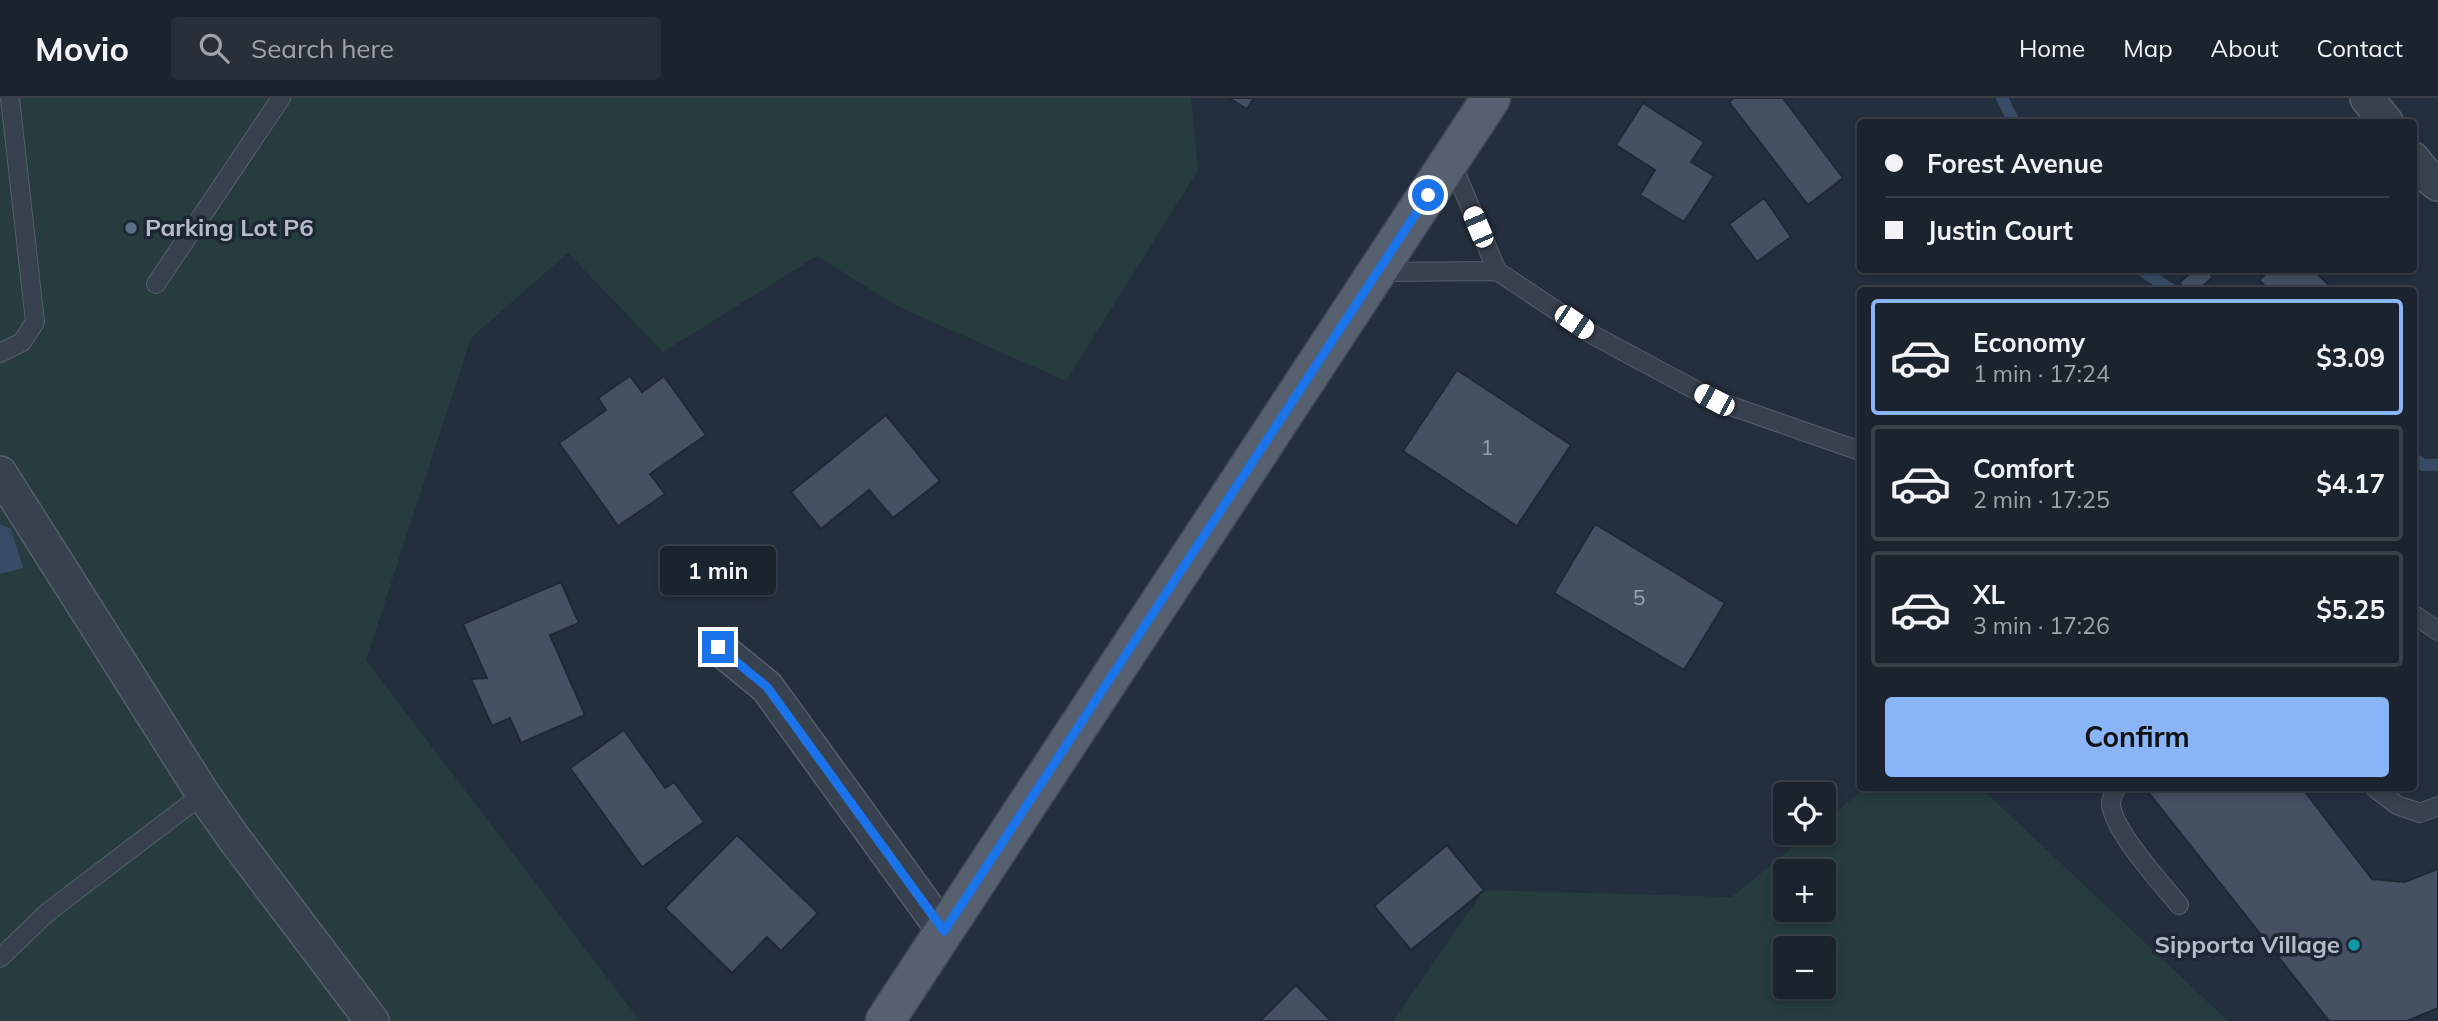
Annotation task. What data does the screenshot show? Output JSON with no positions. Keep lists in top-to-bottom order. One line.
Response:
{"places":["Parking Lot P6","Sipporta Village"],"house_numbers":["1","5"],"page":{"header":"Movio","search":"Search here","nav":["Home","Map","About","Contact"],"banner":["Forest Avenue","Justin Court"],"list":[{"name":"Economy","note":"1 min · 17:24","value":"$3.09"},{"name":"Comfort","note":"2 min · 17:25","value":"$4.17"},{"name":"XL","note":"3 min · 17:26","value":"$5.25"}],"bubble":"1 min","buttons":"Confirm","map_buttons":["+","−"]}}
